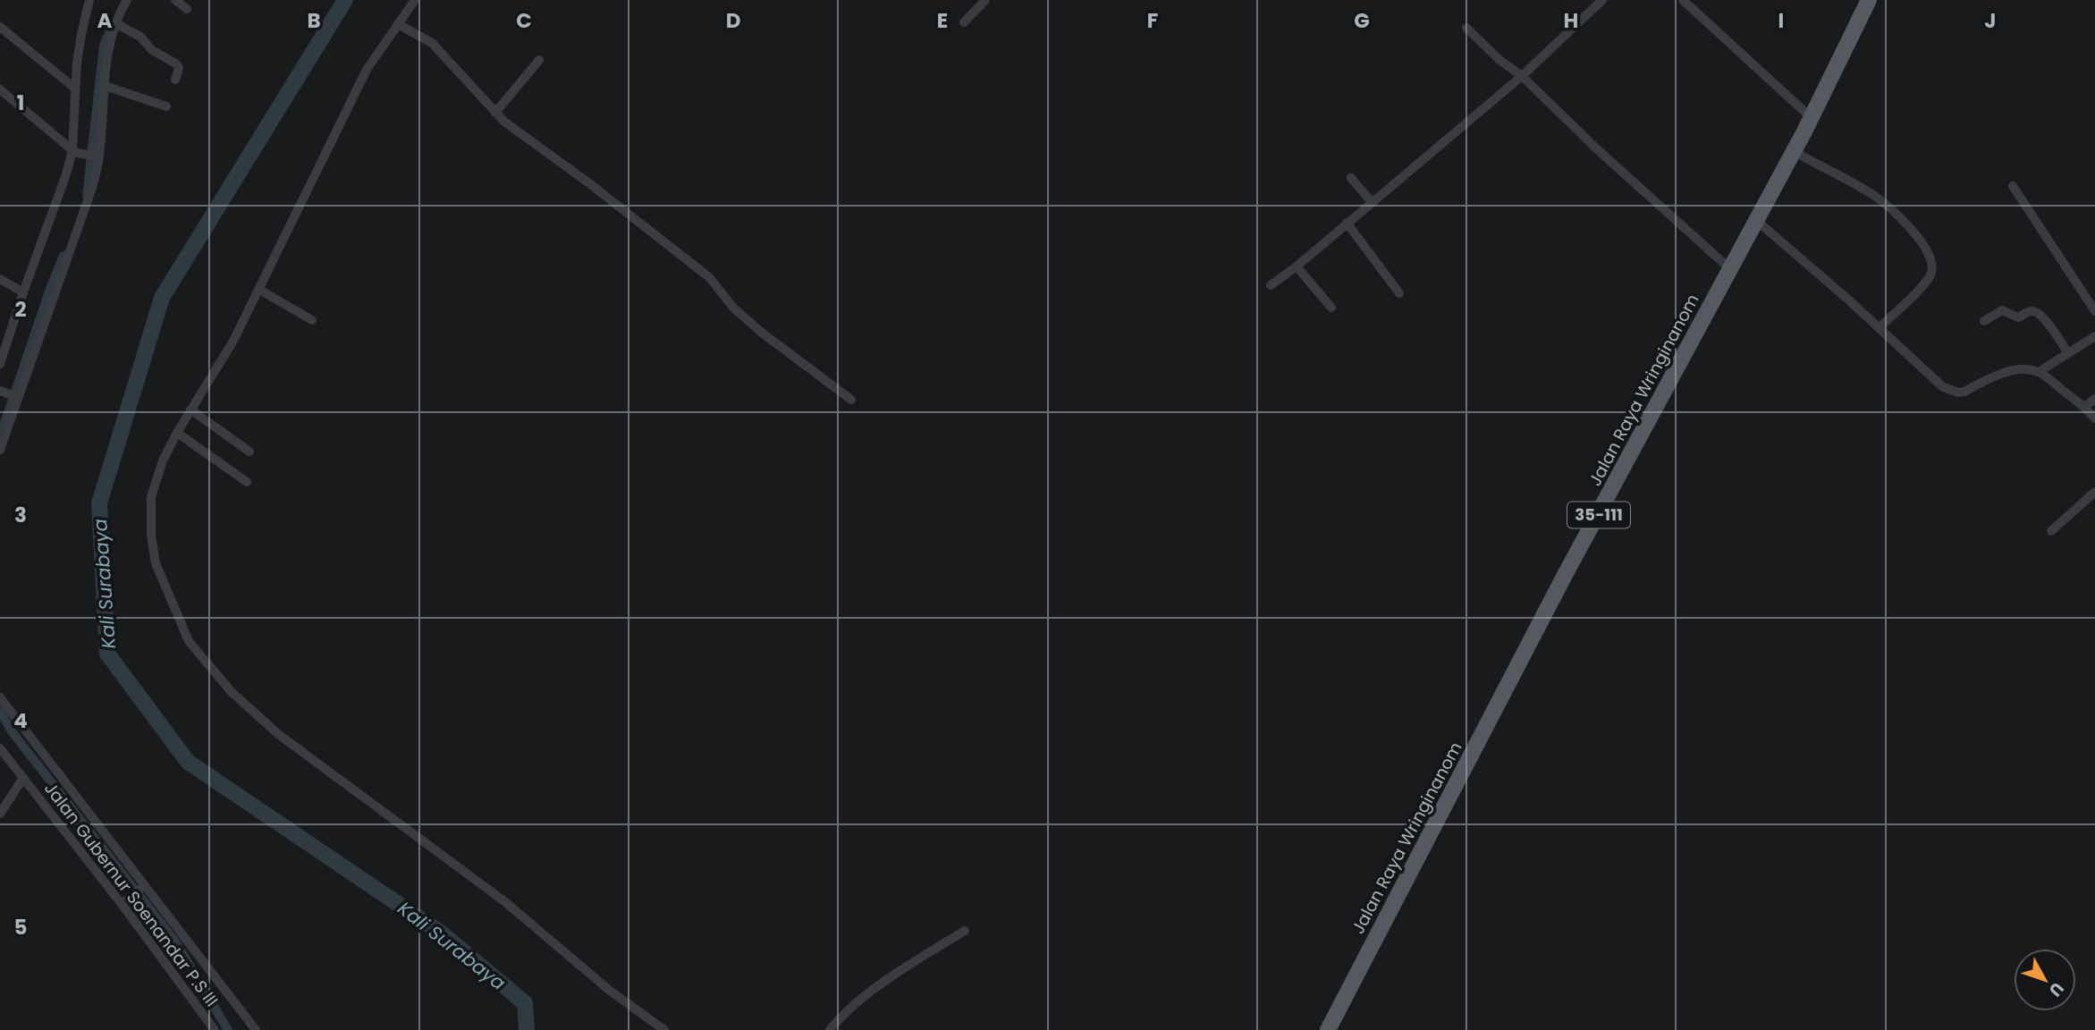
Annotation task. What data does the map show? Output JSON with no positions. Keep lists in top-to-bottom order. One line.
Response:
{"streets":{"main road":["Jalan Raya Wringinanom","35-111"],"street":["Jalan Gubernur Soenandar P.S III"]},"water":["Kali Surabaya"],"north":"bottom right","grid":{"columns":["A","B","C","D","E","F","G","H","I","J"],"rows":["1","2","3","4","5"]}}
